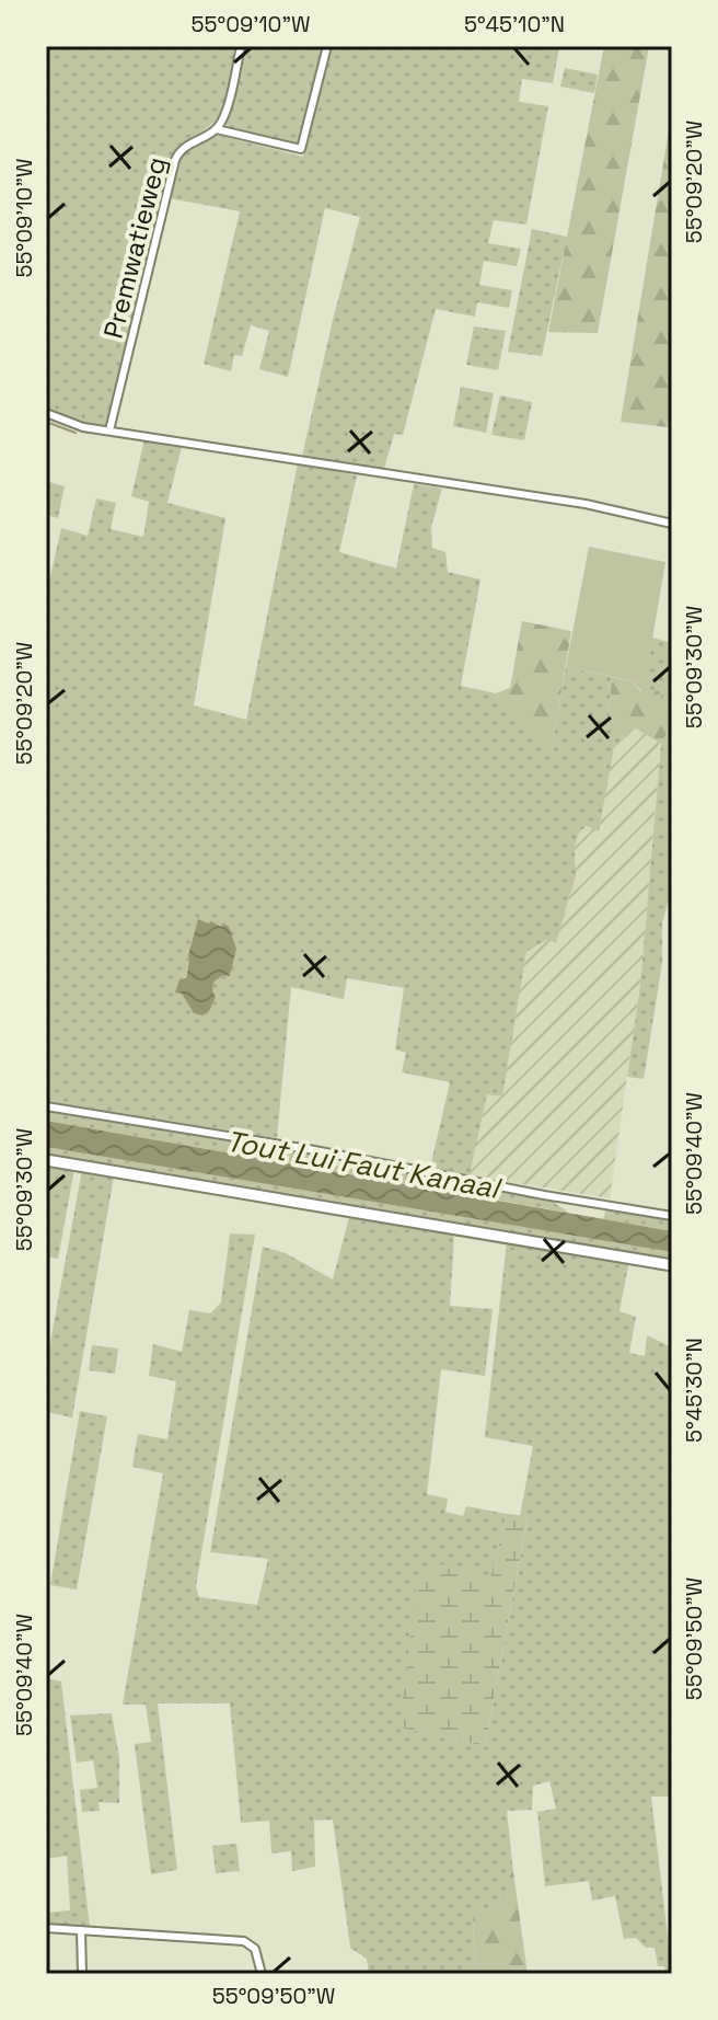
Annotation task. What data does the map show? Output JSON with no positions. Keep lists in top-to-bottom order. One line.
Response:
{"streets":{"street":["Premwatieweg"]},"water":["Tout Lui Faut Kanaal"],"coordinates":["55°09'10\"W","5°45'10\"N","55°09'20\"W","55°09'30\"W","55°09'40\"W","5°45'30\"N","55°09'50\"W"]}
